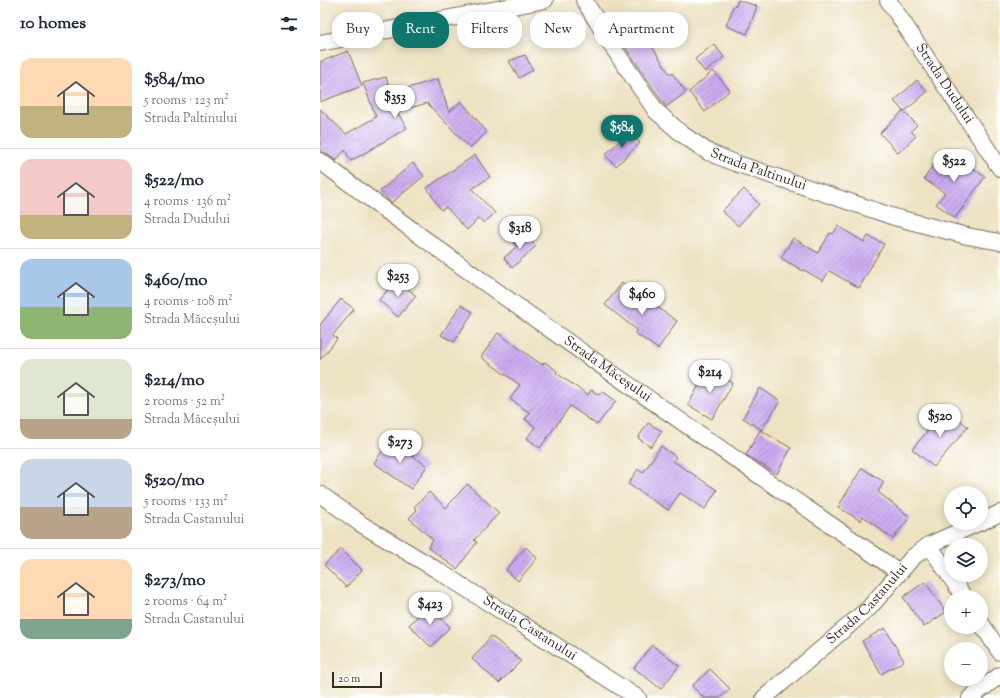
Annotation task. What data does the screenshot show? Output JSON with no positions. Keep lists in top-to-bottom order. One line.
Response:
{"streets":{"street":["Strada Dudului","Strada Paltinului","Strada Măceșului","Strada Castanului"]},"crossings":[["Strada Măceșului","Strada Castanului"]],"scale_bar":"20 m","page":{"heading":"10 homes","chip":["Buy","Rent","Filters","New","Apartment"],"list":[{"name":"$584/mo","note":"5 rooms · 123 m² · Strada Paltinului"},{"name":"$522/mo","note":"4 rooms · 136 m² · Strada Dudului"},{"name":"$460/mo","note":"4 rooms · 108 m² · Strada Măceșului"},{"name":"$214/mo","note":"2 rooms · 52 m² · Strada Măceșului"},{"name":"$520/mo","note":"5 rooms · 133 m² · Strada Castanului"},{"name":"$273/mo","note":"2 rooms · 64 m² · Strada Castanului"}],"price":["$353","$584","$522","$318","$253","$460","$214","$520","$273","$423"],"map_buttons":["+","−"],"scale":"20 m"}}
